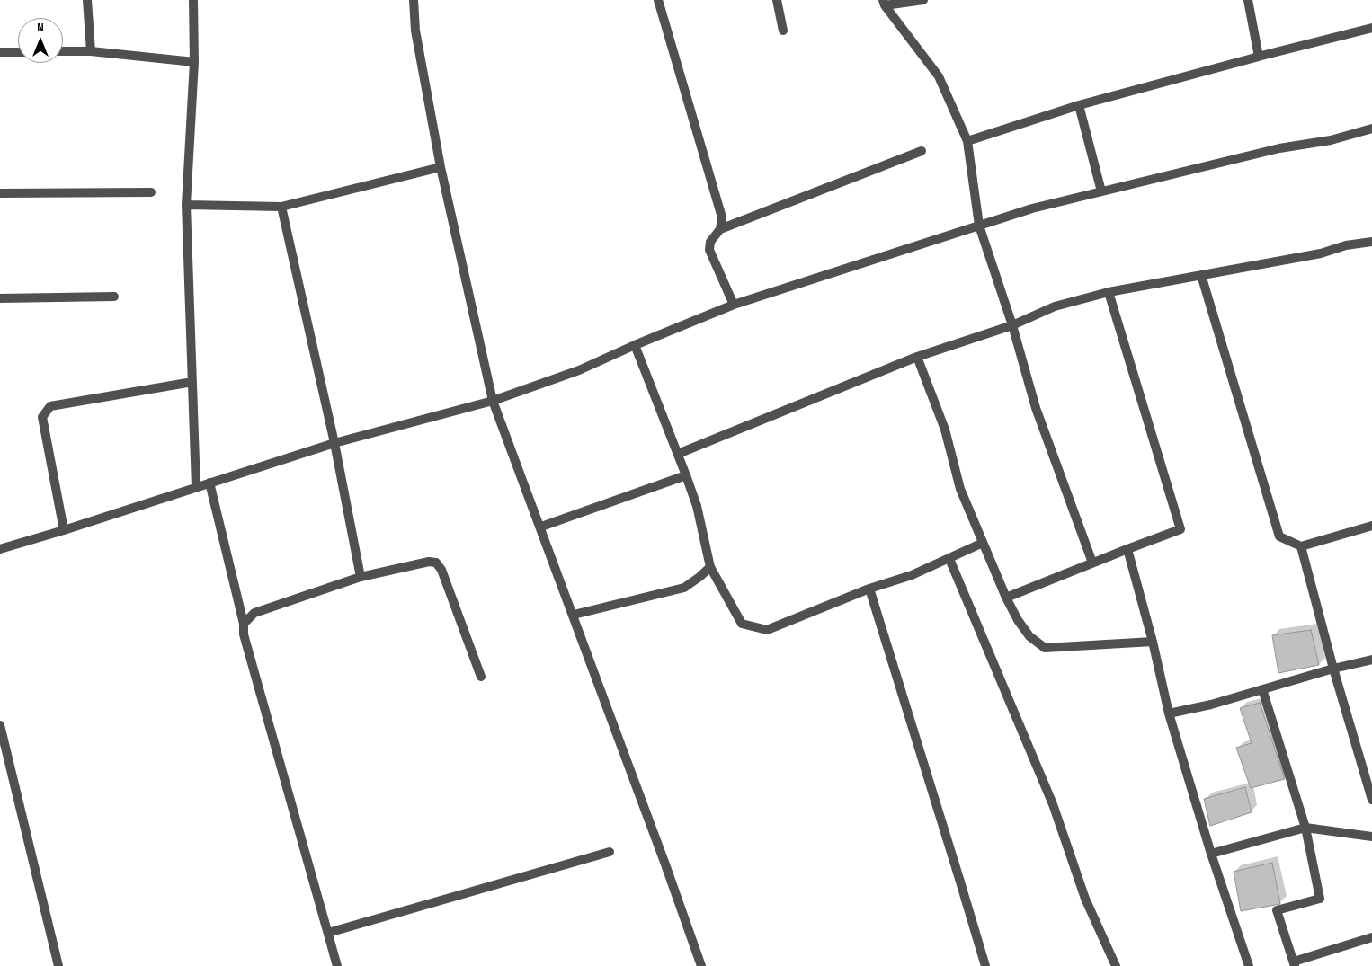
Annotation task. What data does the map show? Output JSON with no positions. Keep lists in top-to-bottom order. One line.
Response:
{"north":"top"}
